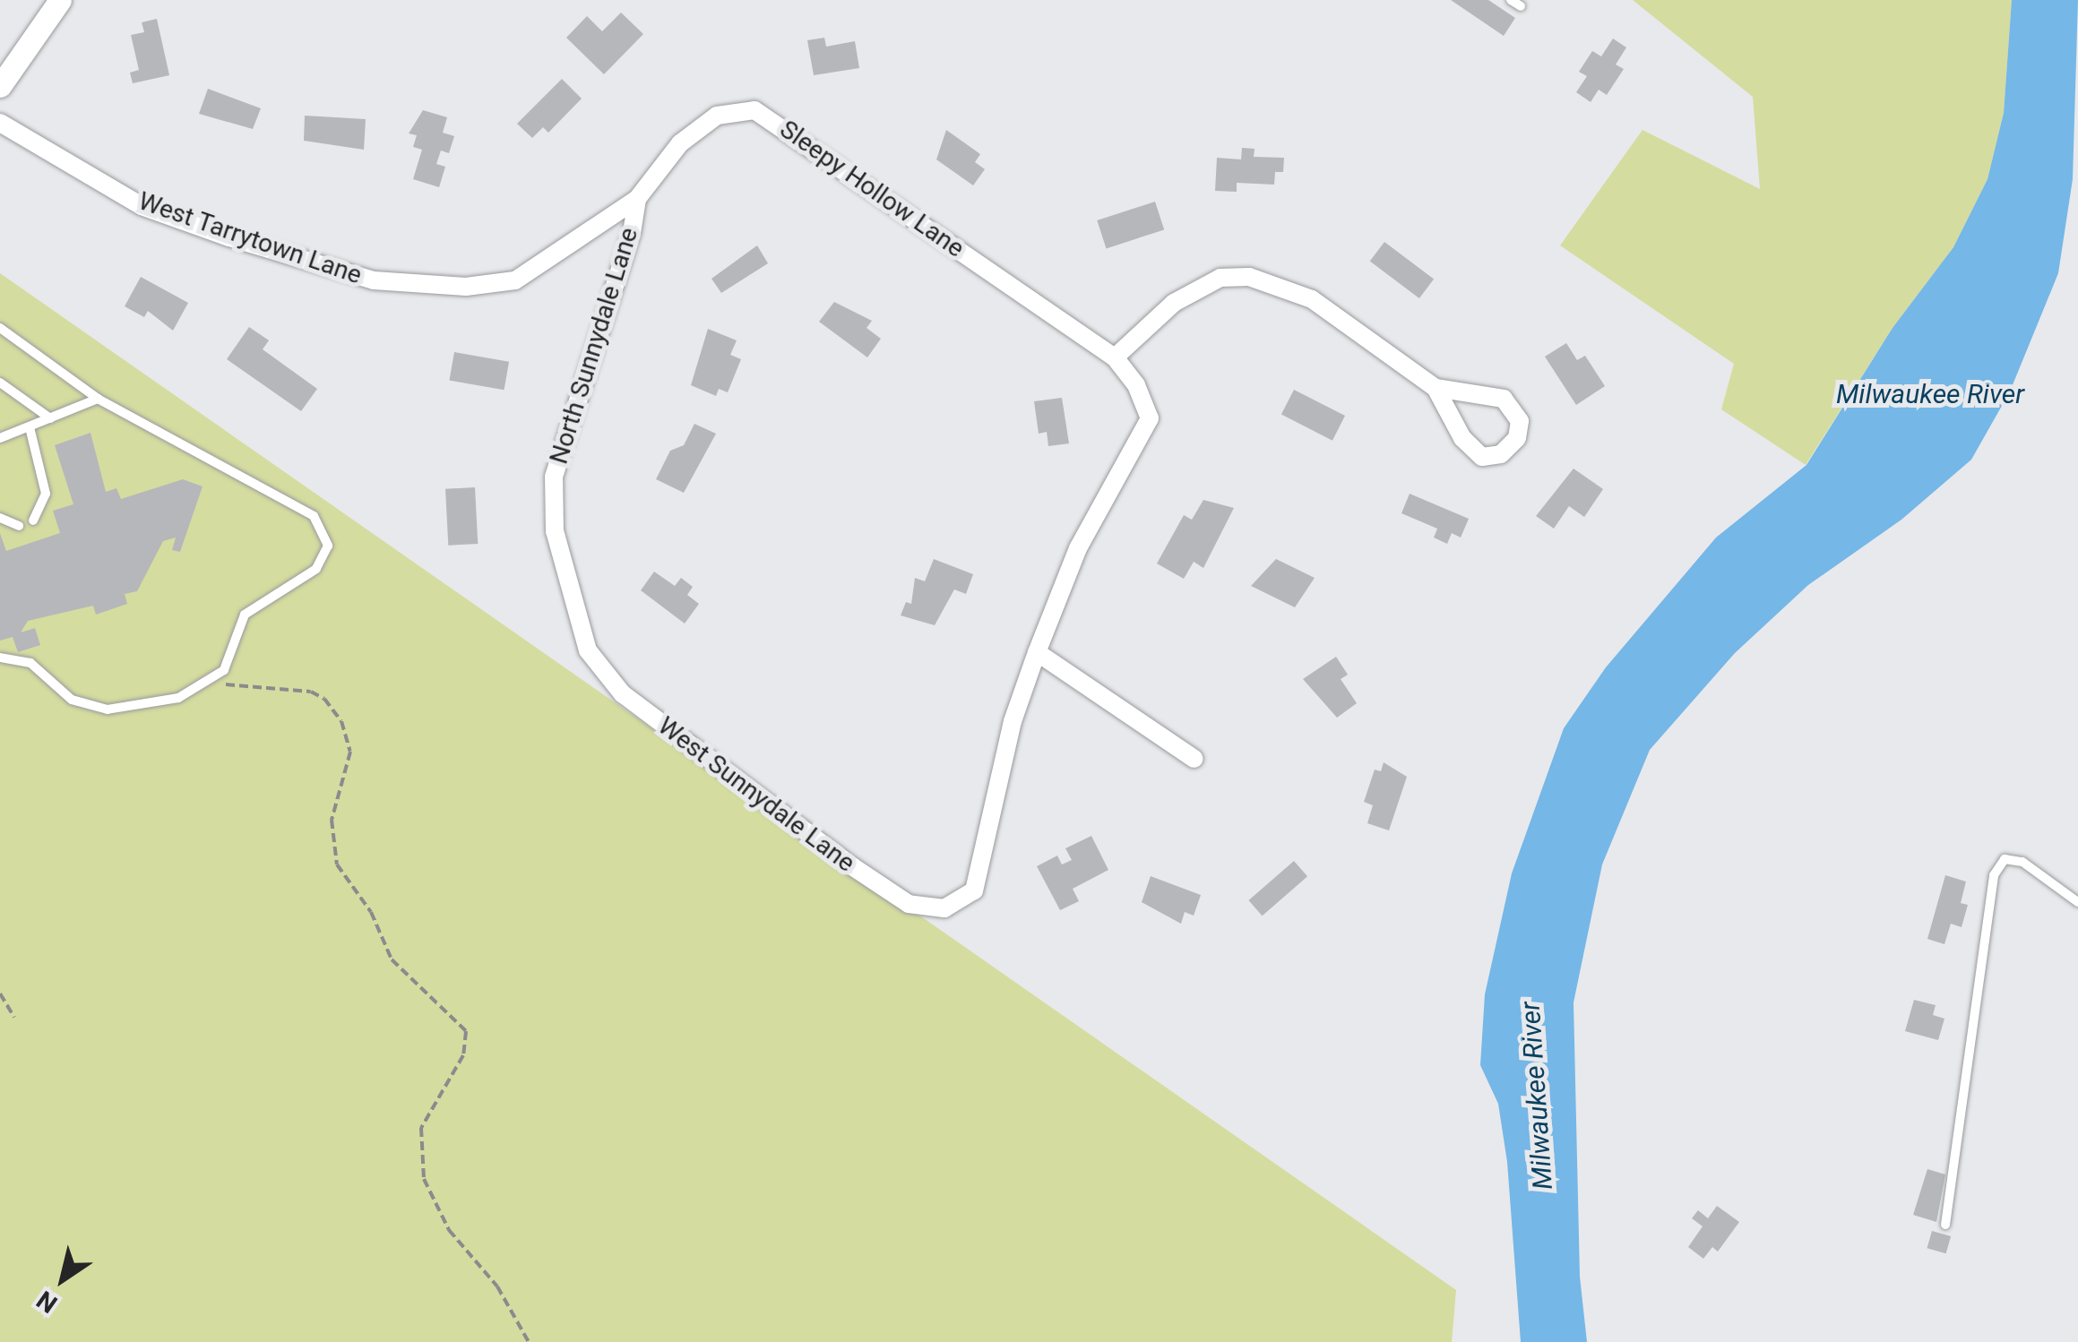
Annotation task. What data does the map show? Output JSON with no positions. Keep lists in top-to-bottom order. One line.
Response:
{"streets":{"street":["Sleepy Hollow Lane","West Tarrytown Lane","North Sunnydale Lane","West Sunnydale Lane"]},"crossings":[["Sleepy Hollow Lane","West Tarrytown Lane"],["Sleepy Hollow Lane","North Sunnydale Lane"],["West Tarrytown Lane","North Sunnydale Lane"],["North Sunnydale Lane","West Sunnydale Lane"]],"water":["Milwaukee River"],"north":"bottom left"}
